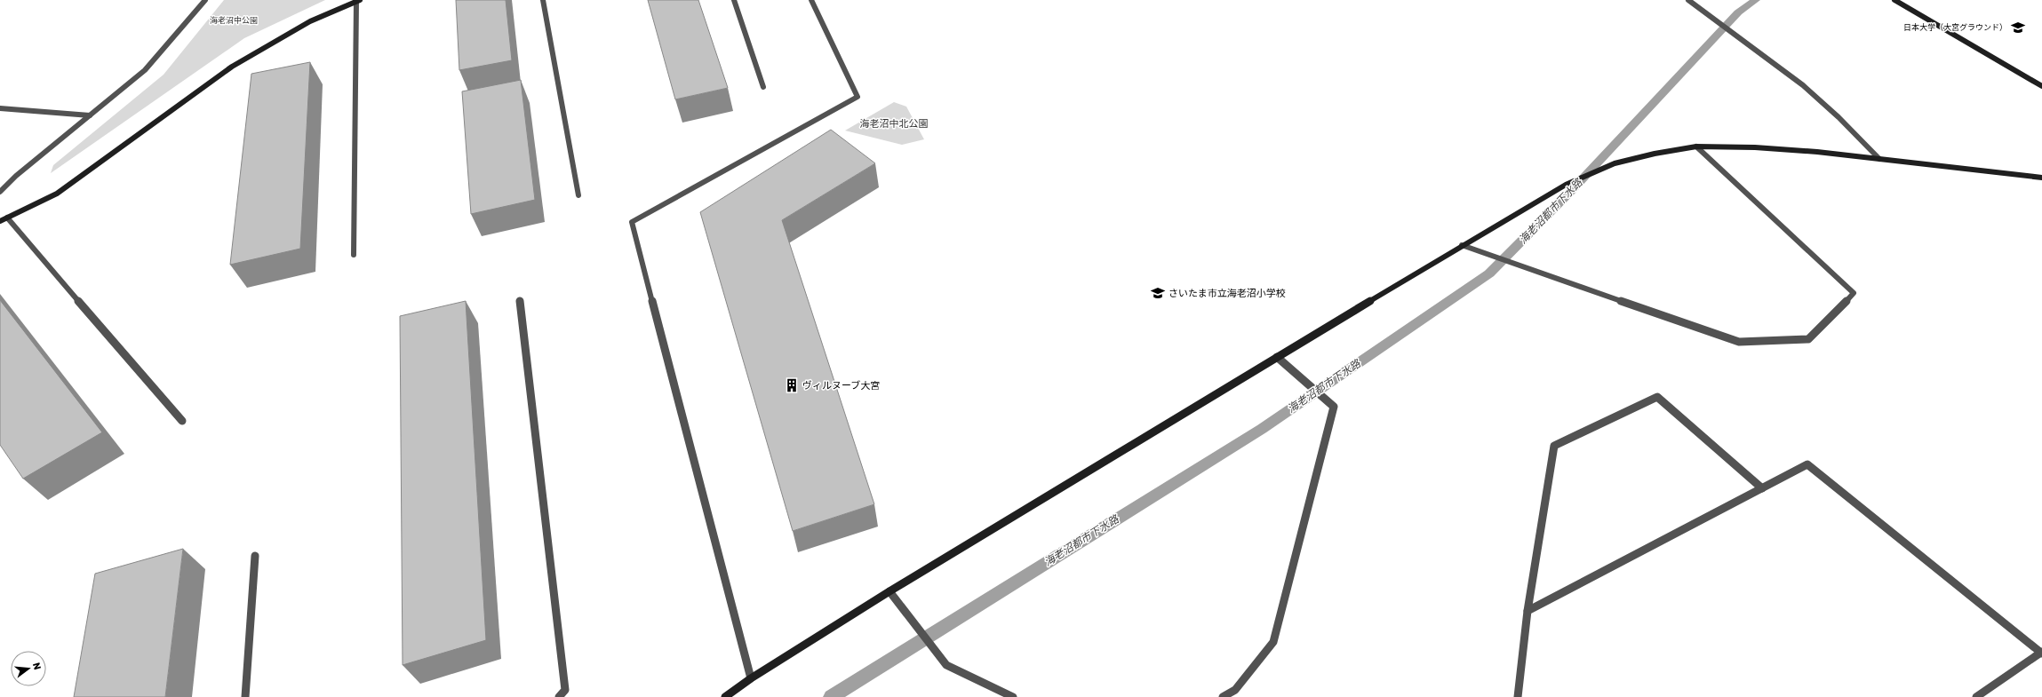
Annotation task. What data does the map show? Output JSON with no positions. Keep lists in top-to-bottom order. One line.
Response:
{"water":["海老沼都市下水路"],"parks":["海老沼中公園","海老沼中北公園"],"places":{"school or university":["日本大学（大宮グラウンド）","さいたま市立海老沼小学校"],"building":["ヴィルヌーブ大宮"]},"north":"right"}
